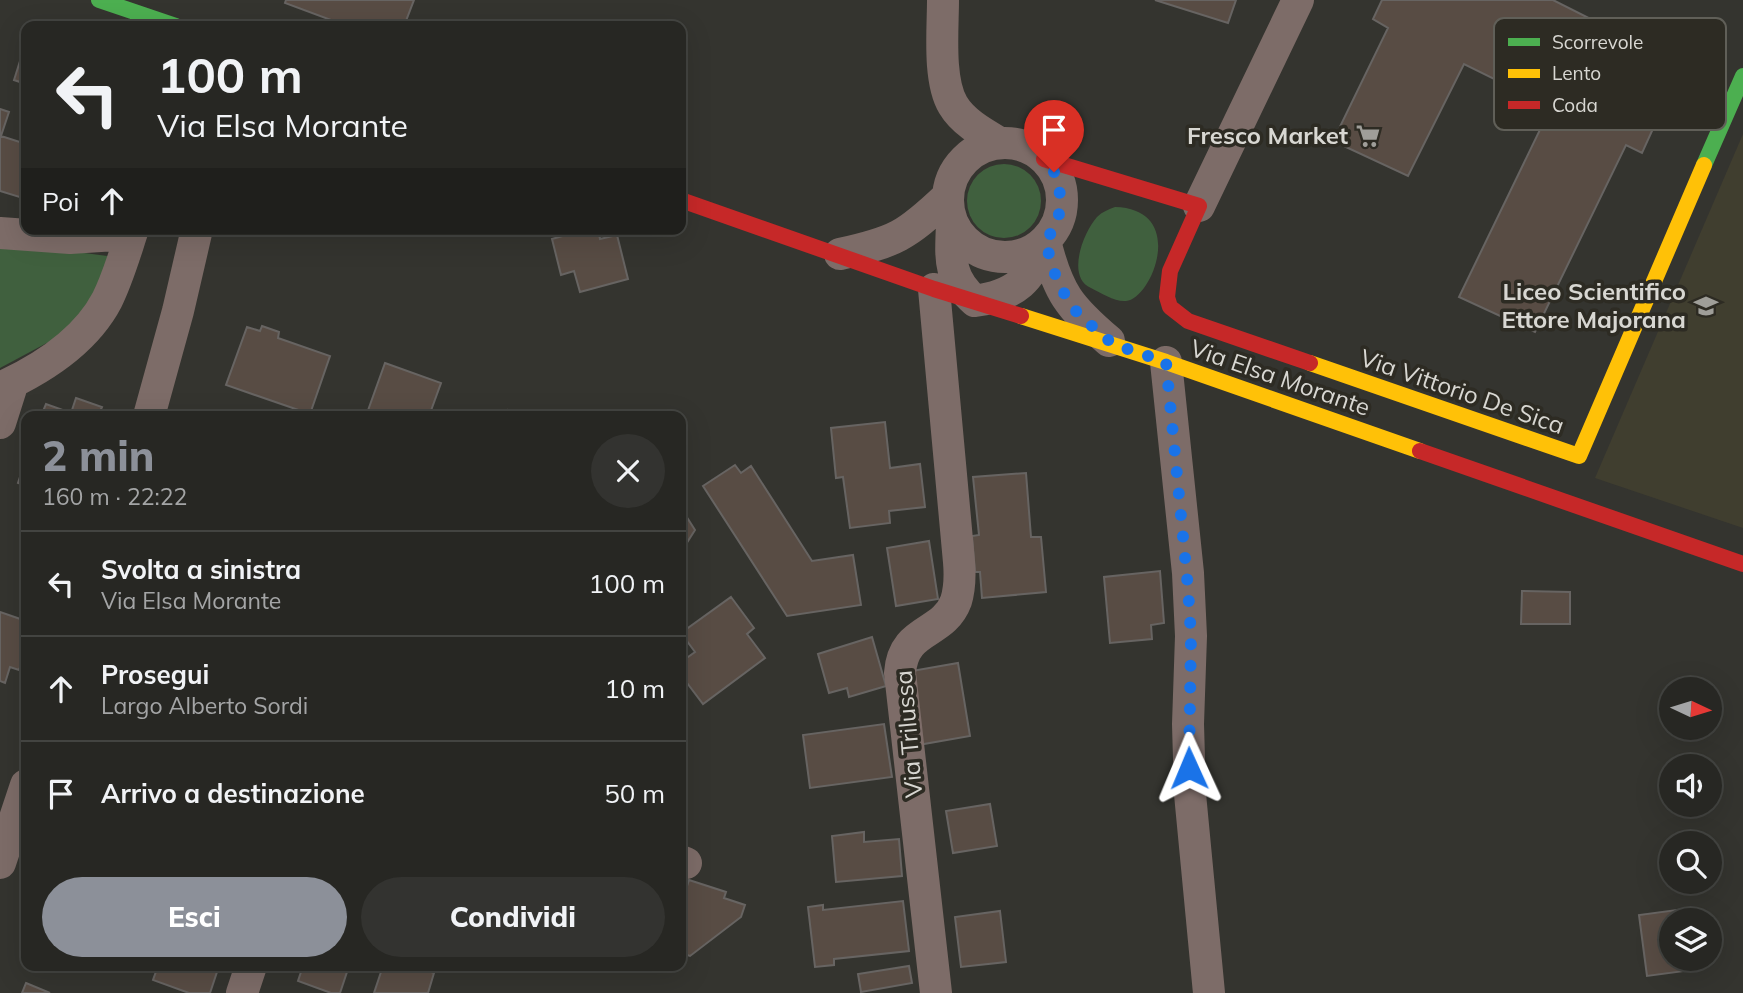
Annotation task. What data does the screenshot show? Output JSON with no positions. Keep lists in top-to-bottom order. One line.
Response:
{"streets":{"street":["Via Elsa Morante","Via Vittorio De Sica","Via Trilussa"]},"crossings":[["Via Elsa Morante","Via Trilussa"]],"places":{"supermarket":["Fresco Market"],"school or university":["Liceo Scientifico Ettore Majorana"]},"legend":["Scorrevole","Lento","Coda"],"north":"right","page":{"turn":["100 m","Via Elsa Morante"],"then":"Poi","heading":["2 min","160 m · 22:22"],"list":[{"name":"Svolta a sinistra","note":"Via Elsa Morante","value":"100 m"},{"name":"Prosegui","note":"Largo Alberto Sordi","value":"10 m"},{"name":"Arrivo a destinazione","value":"50 m"}],"buttons":["Esci","Condividi"]}}
